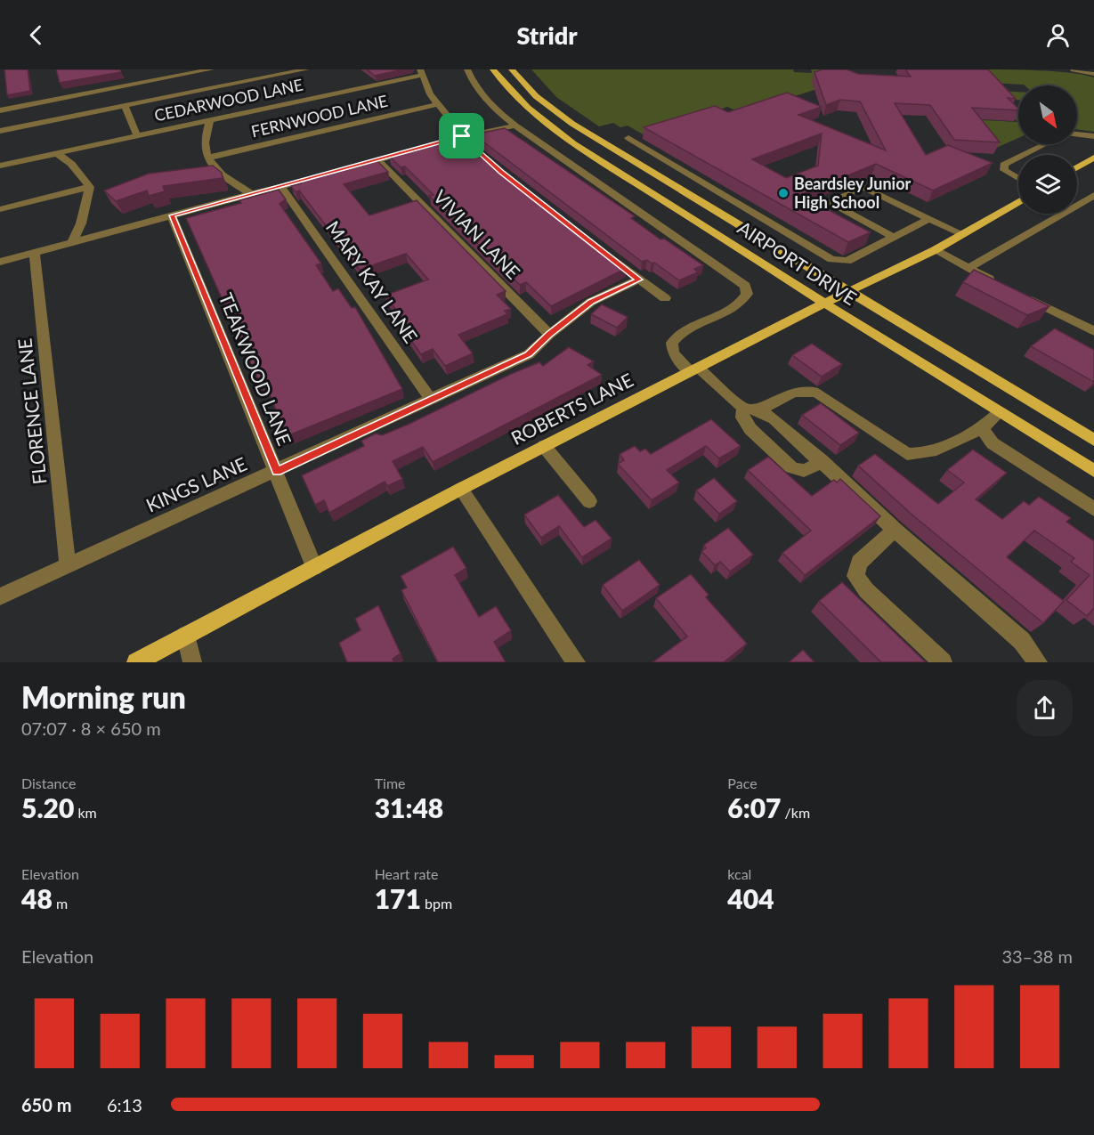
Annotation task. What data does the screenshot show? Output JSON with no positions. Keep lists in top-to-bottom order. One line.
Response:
{"streets":{"main road":["AIRPORT DRIVE","ROBERTS LANE"],"street":["CEDARWOOD LANE","FERNWOOD LANE","VIVIAN LANE","MARY KAY LANE","TEAKWOOD LANE","FLORENCE LANE","KINGS LANE"]},"crossings":[["VIVIAN LANE","KINGS LANE"],["AIRPORT DRIVE","ROBERTS LANE"],["MARY KAY LANE","KINGS LANE"],["TEAKWOOD LANE","ROBERTS LANE"],["TEAKWOOD LANE","KINGS LANE"],["FLORENCE LANE","KINGS LANE"]],"places":["Beardsley Junior High School"],"north":"bottom right","page":{"header":"Stridr","heading":["Morning run","07:07 · 8 × 650 m"],"stats":[["Distance","5.20 km"],["Time","31:48"],["Pace","6:07 /km"],["Elevation","48 m"],["Heart rate","171 bpm"],["kcal","404"]],"chart":["Elevation","33–38 m"],"list":[{"name":"650 m","note":"6:13"}]}}
